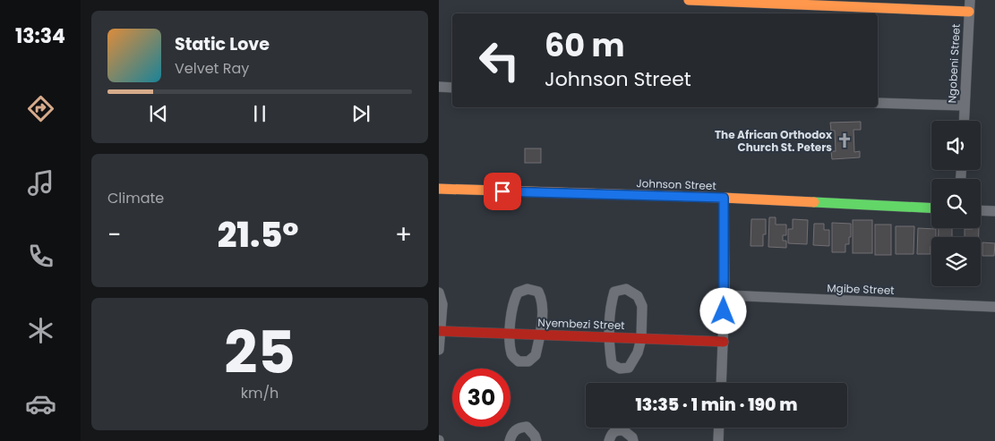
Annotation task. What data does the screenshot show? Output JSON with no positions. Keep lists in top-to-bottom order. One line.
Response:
{"streets":{"street":["Ngobeni Street","Johnson Street","Mgibe Street","Nyembezi Street"]},"places":{"church":["The African Orthodox Church St. Peters"]},"page":{"tabs":"13:34","turn":["60 m","Johnson Street"],"song":["Static Love","Velvet Ray"],"tile":["Climate",["25","km/h"]],"heat":["−","21.5°","+"],"limit":"30","trip":"13:35 · 1 min · 190 m"}}
